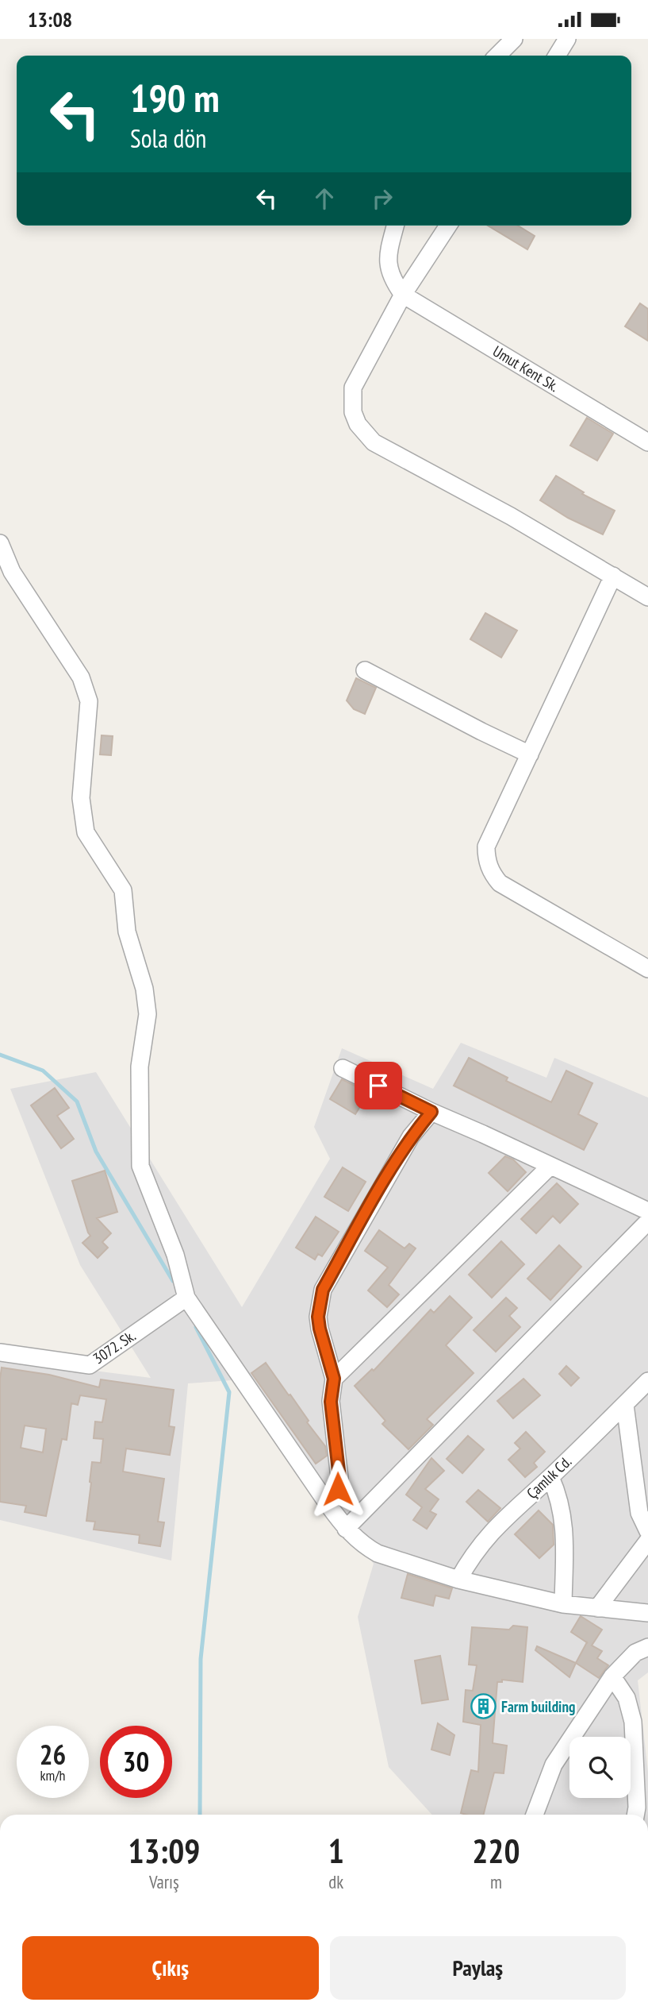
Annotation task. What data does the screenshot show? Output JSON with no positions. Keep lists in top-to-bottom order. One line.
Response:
{"streets":{"street":["Umut Kent Sk.","3072. Sk.","Çamlık Cd."]},"places":{"building":["Farm building"]},"page":{"status":"13:08","turn":["190 m","Sola dön"],"speed":"26 km/h","limit":"30","eta":["13:09","Varış","1","dk","220","m"],"buttons":["Çıkış","Paylaş"]}}
